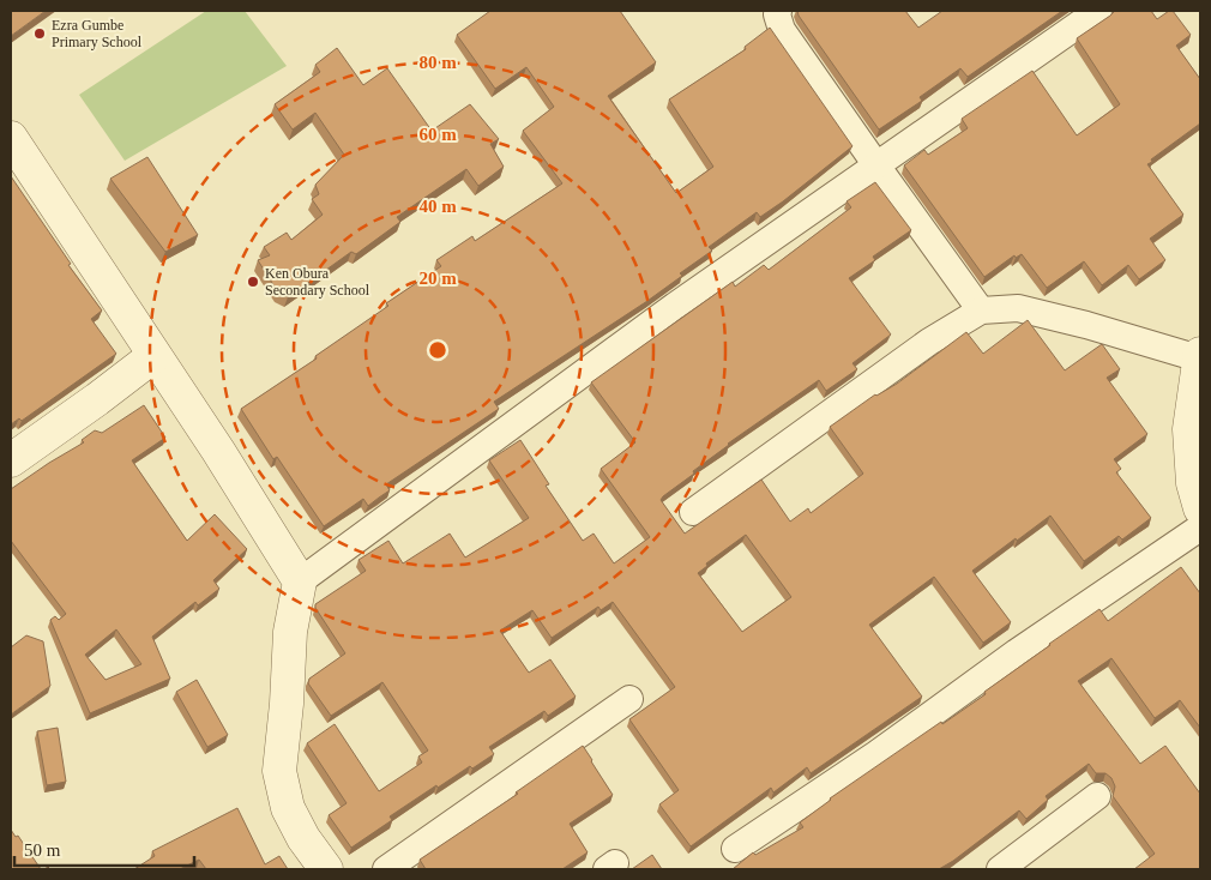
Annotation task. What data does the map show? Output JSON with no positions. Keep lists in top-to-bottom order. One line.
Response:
{"places":["Ezra Gumbe Primary School","Ken Obura Secondary School"],"scale_bar":"50 m","rings":["80 m","60 m","40 m","20 m"]}
